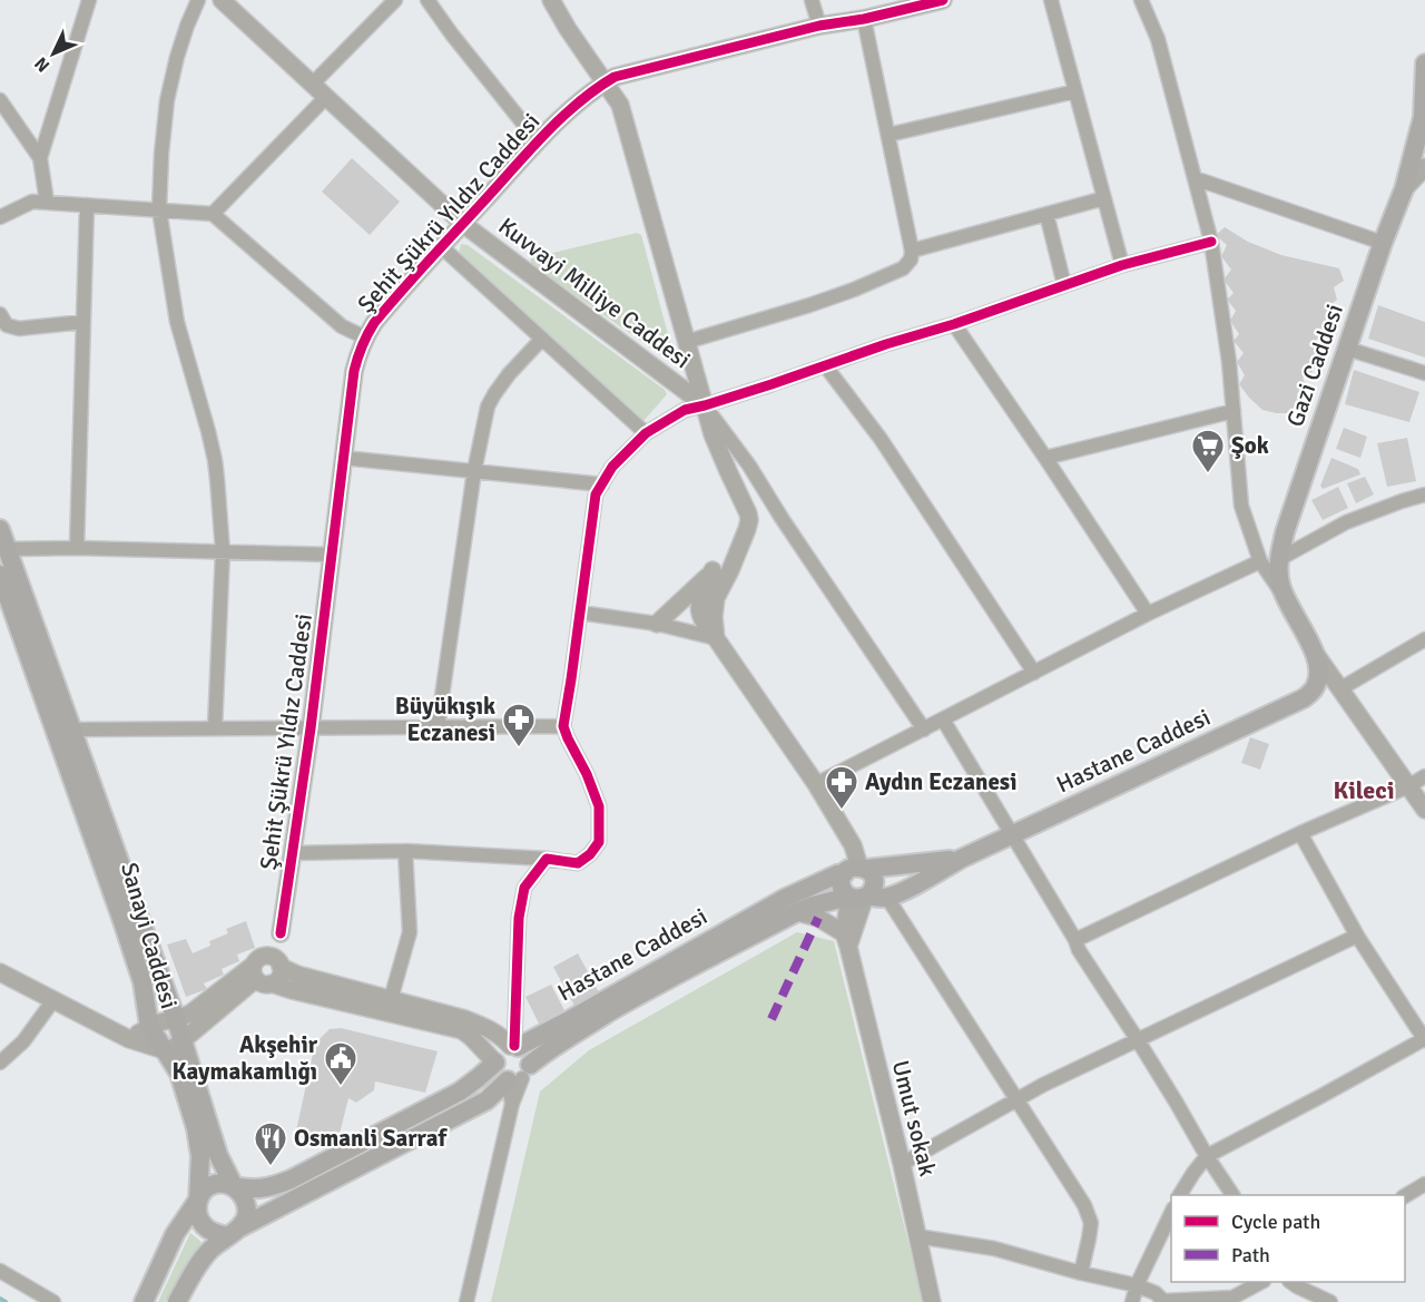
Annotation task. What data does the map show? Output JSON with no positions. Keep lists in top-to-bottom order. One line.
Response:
{"streets":{"main road":["Gazi Caddesi","Hastane Caddesi","Sanayi Caddesi"],"street":["Şehit Şükrü Yıldız Caddesi","Kuvvayi Milliye Caddesi","Umut sokak"]},"crossings":[["Şehit Şükrü Yıldız Caddesi","Kuvvayi Milliye Caddesi"],["Gazi Caddesi","Hastane Caddesi"],["Hastane Caddesi","Sanayi Caddesi"]],"districts":["Kileci"],"places":{"supermarket":["Şok"],"pharmacy":["Büyükışık Eczanesi","Aydın Eczanesi"],"public building":["Akşehir Kaymakamlığı"],"restaurant":["Osmanli Sarraf"]},"legend":["Cycle path","Path"],"north":"bottom left"}
